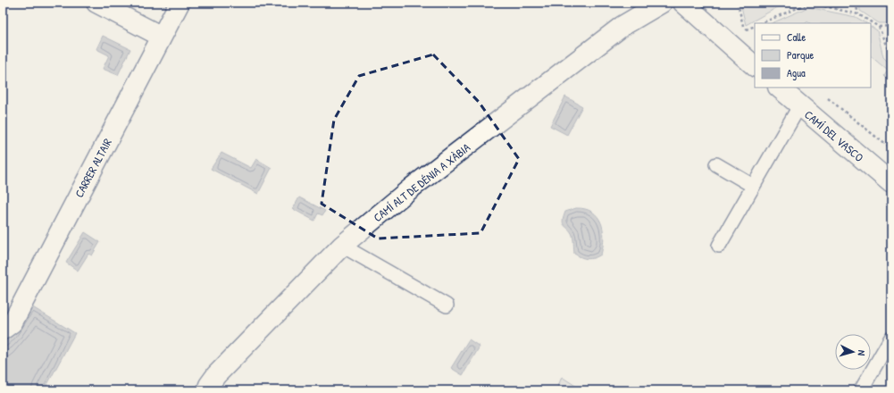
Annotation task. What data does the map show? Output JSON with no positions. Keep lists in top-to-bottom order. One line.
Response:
{"streets":{"street":["CAMÍ DEL VASCO","CARRER ALTAIR","CAMÍ ALT DE DÉNIA A XÀBIA"]},"legend":["Calle","Parque","Agua"],"north":"right"}
